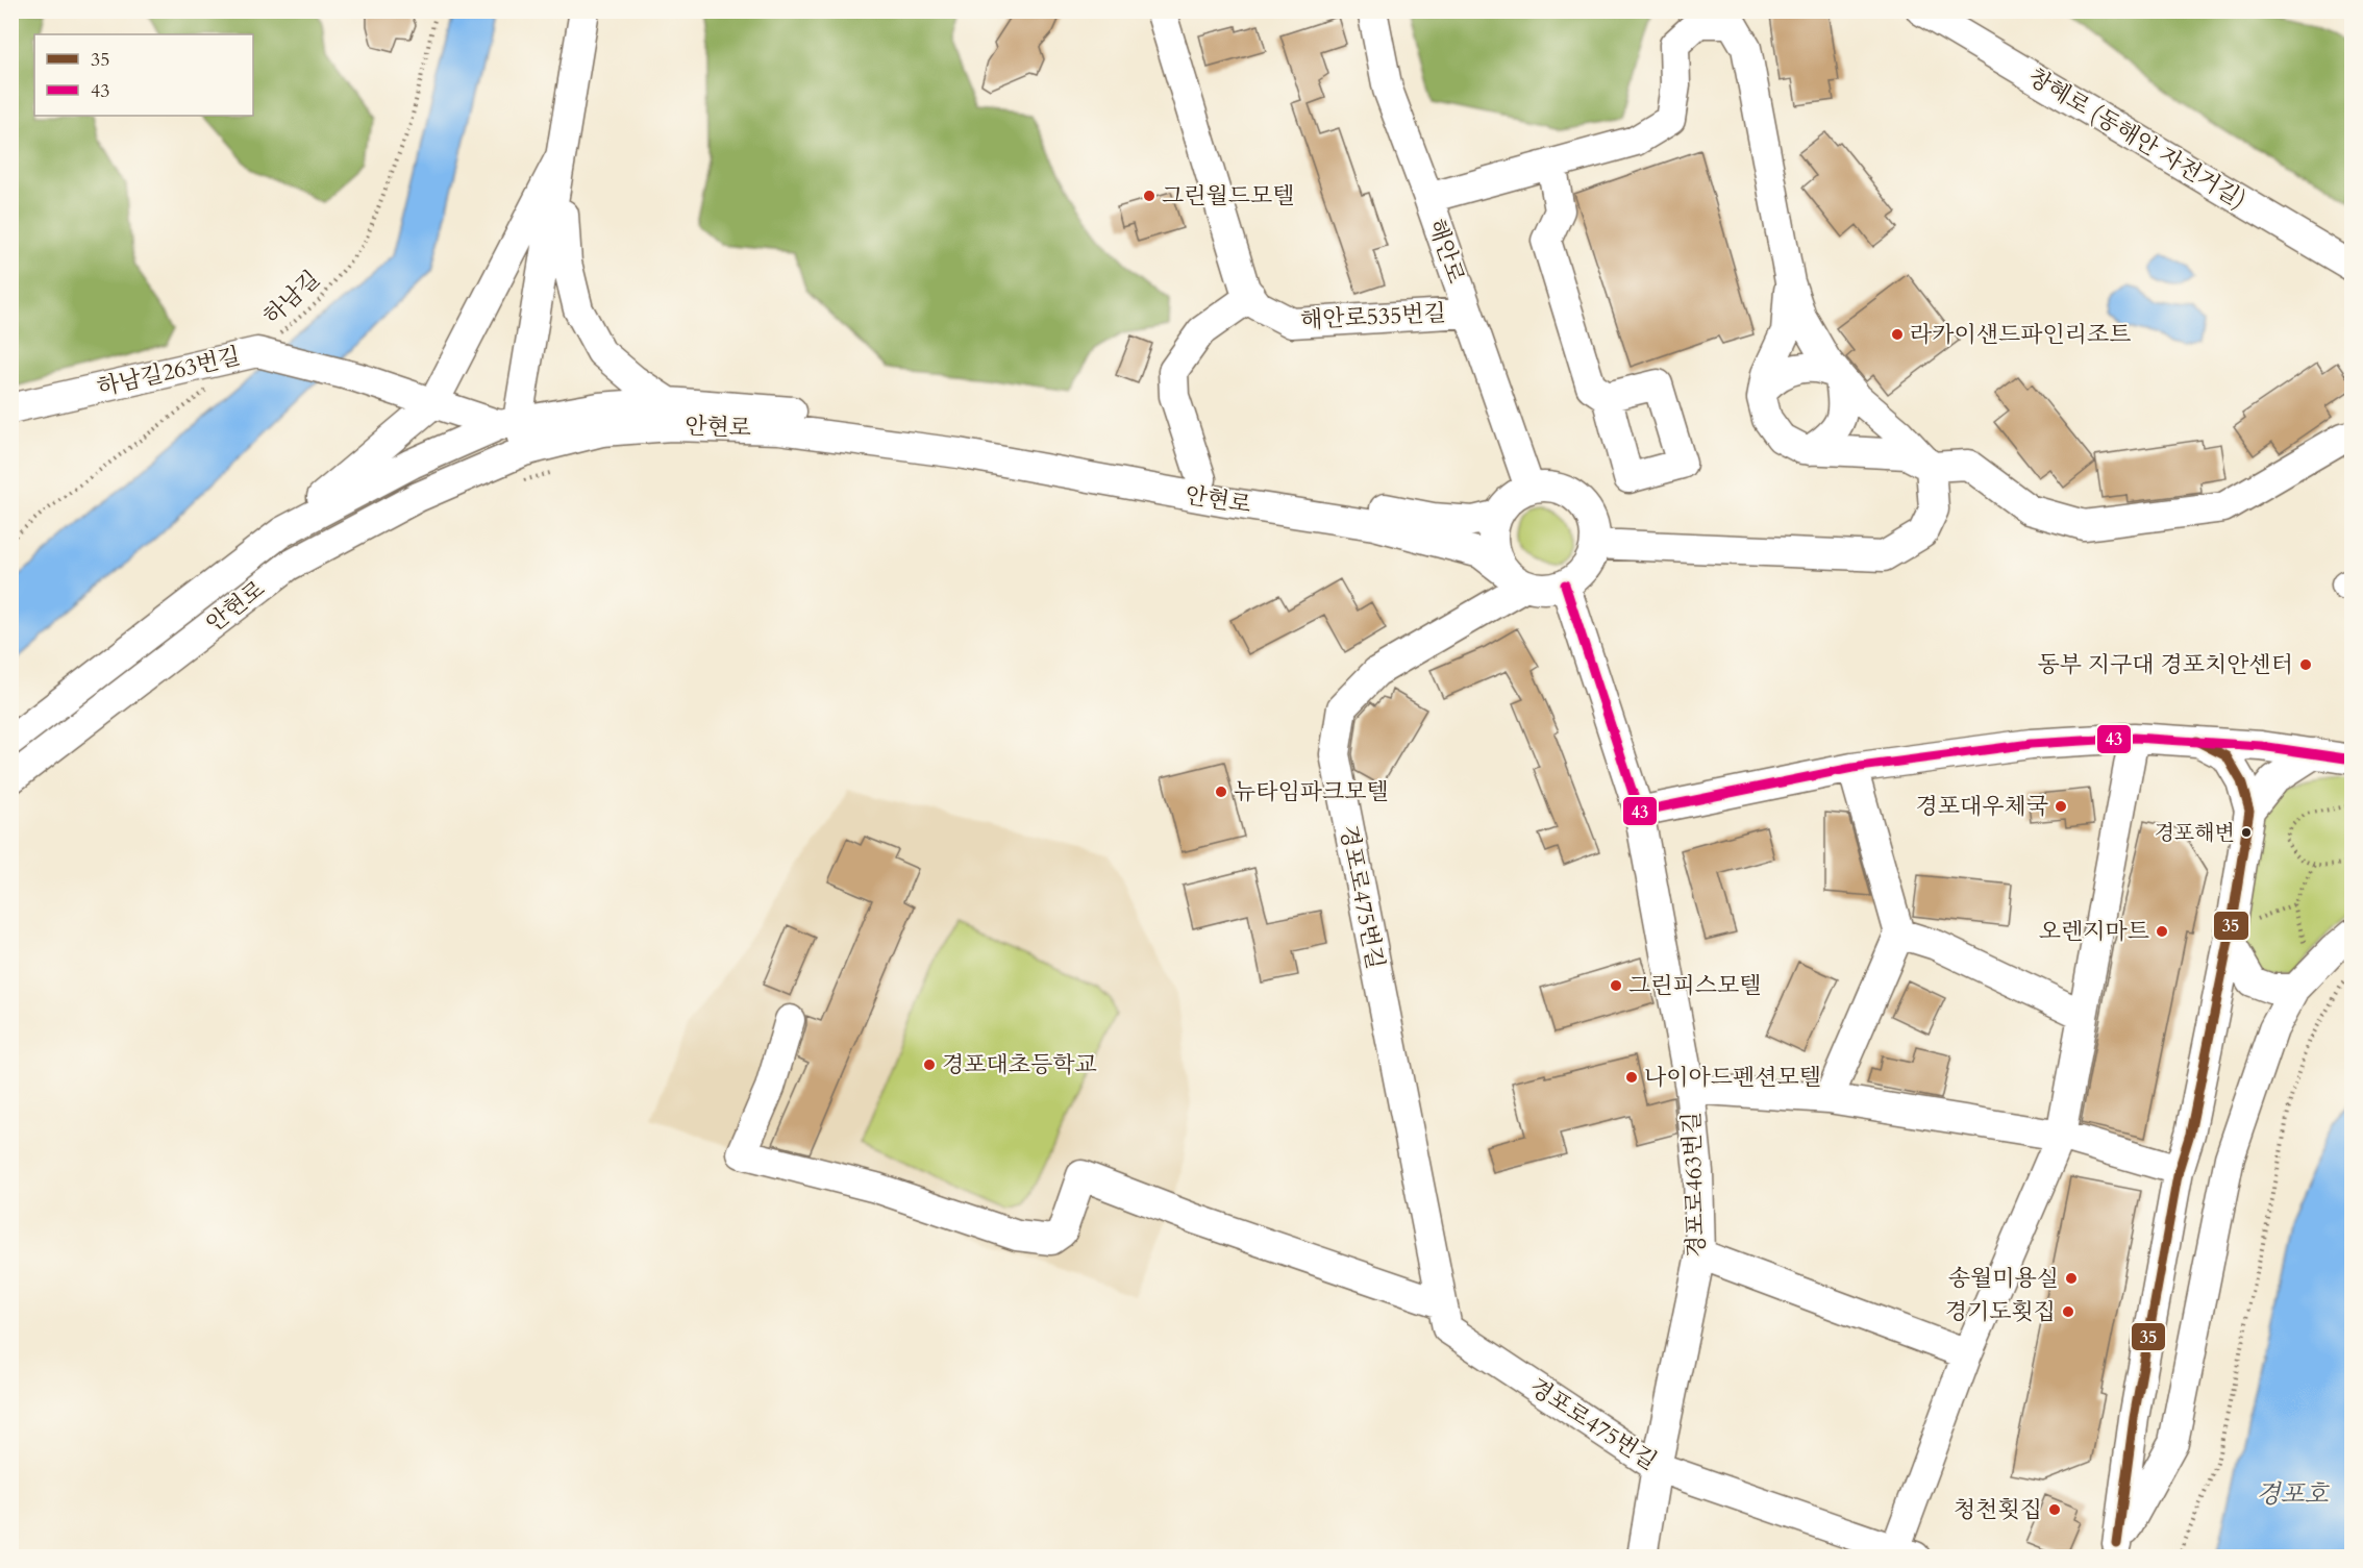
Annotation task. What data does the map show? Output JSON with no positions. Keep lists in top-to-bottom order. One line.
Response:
{"streets":{"street":["창혜로 (동해안 자전거길)","해안로","해안로535번길","하남길263번길","안현로","경포로475번길","경포로463번길"],"path":["하남길"]},"crossings":[["해안로","해안로535번길"],["해안로","안현로"],["해안로","경포로475번길"],["하남길","하남길263번길"],["하남길263번길","안현로"],["안현로","경포로475번길"],["경포로475번길","경포로463번길"]],"water":["경포호"],"places":["그린월드모텔","라카이샌드파인리조트","동부 지구대 경포치안센터","뉴타임파크모텔","경포대우체국","경포해변","오렌지마트","그린피스모텔","경포대초등학교","나이아드펜션모텔","송월미용실","경기도횟집","청천횟집"],"lines":["transit line 43","transit line 35"],"legend":["35","43"]}
